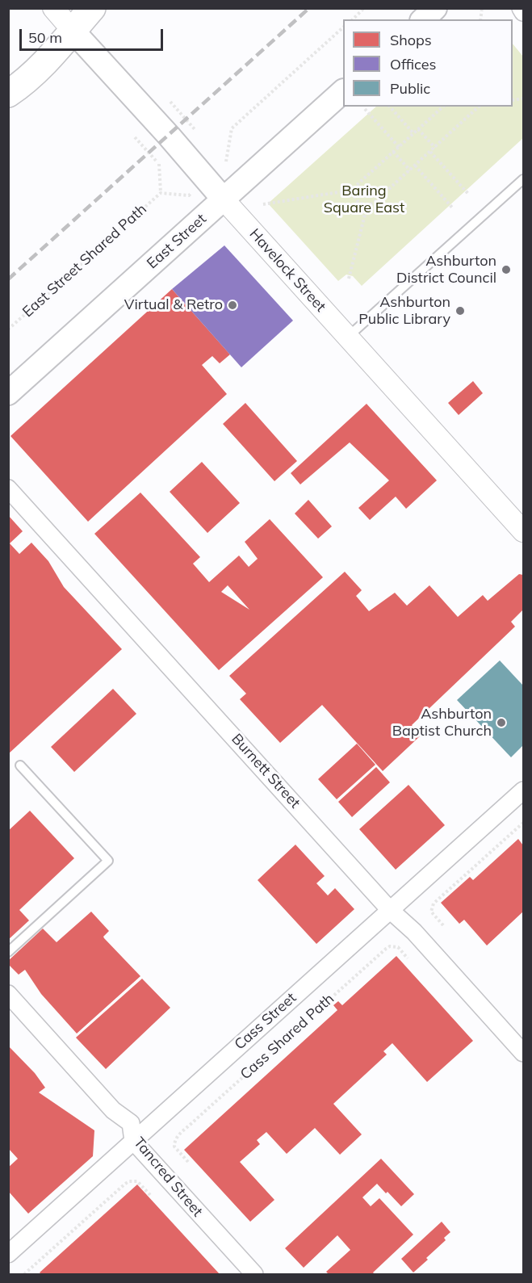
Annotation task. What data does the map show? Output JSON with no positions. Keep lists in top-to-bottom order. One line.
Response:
{"streets":{"main road":["East Street","Havelock Street"],"street":["Burnett Street","Cass Street","Tancred Street"],"path":["East Street Shared Path","Cass Shared Path"]},"crossings":[["East Street","Havelock Street"],["Burnett Street","Cass Street"],["Cass Street","Tancred Street"]],"parks":["Baring Square East"],"places":["Ashburton District Council","Virtual & Retro","Ashburton Public Library","Ashburton Baptist Church"],"legend":["Shops","Offices","Public"],"scale_bar":"50 m"}
